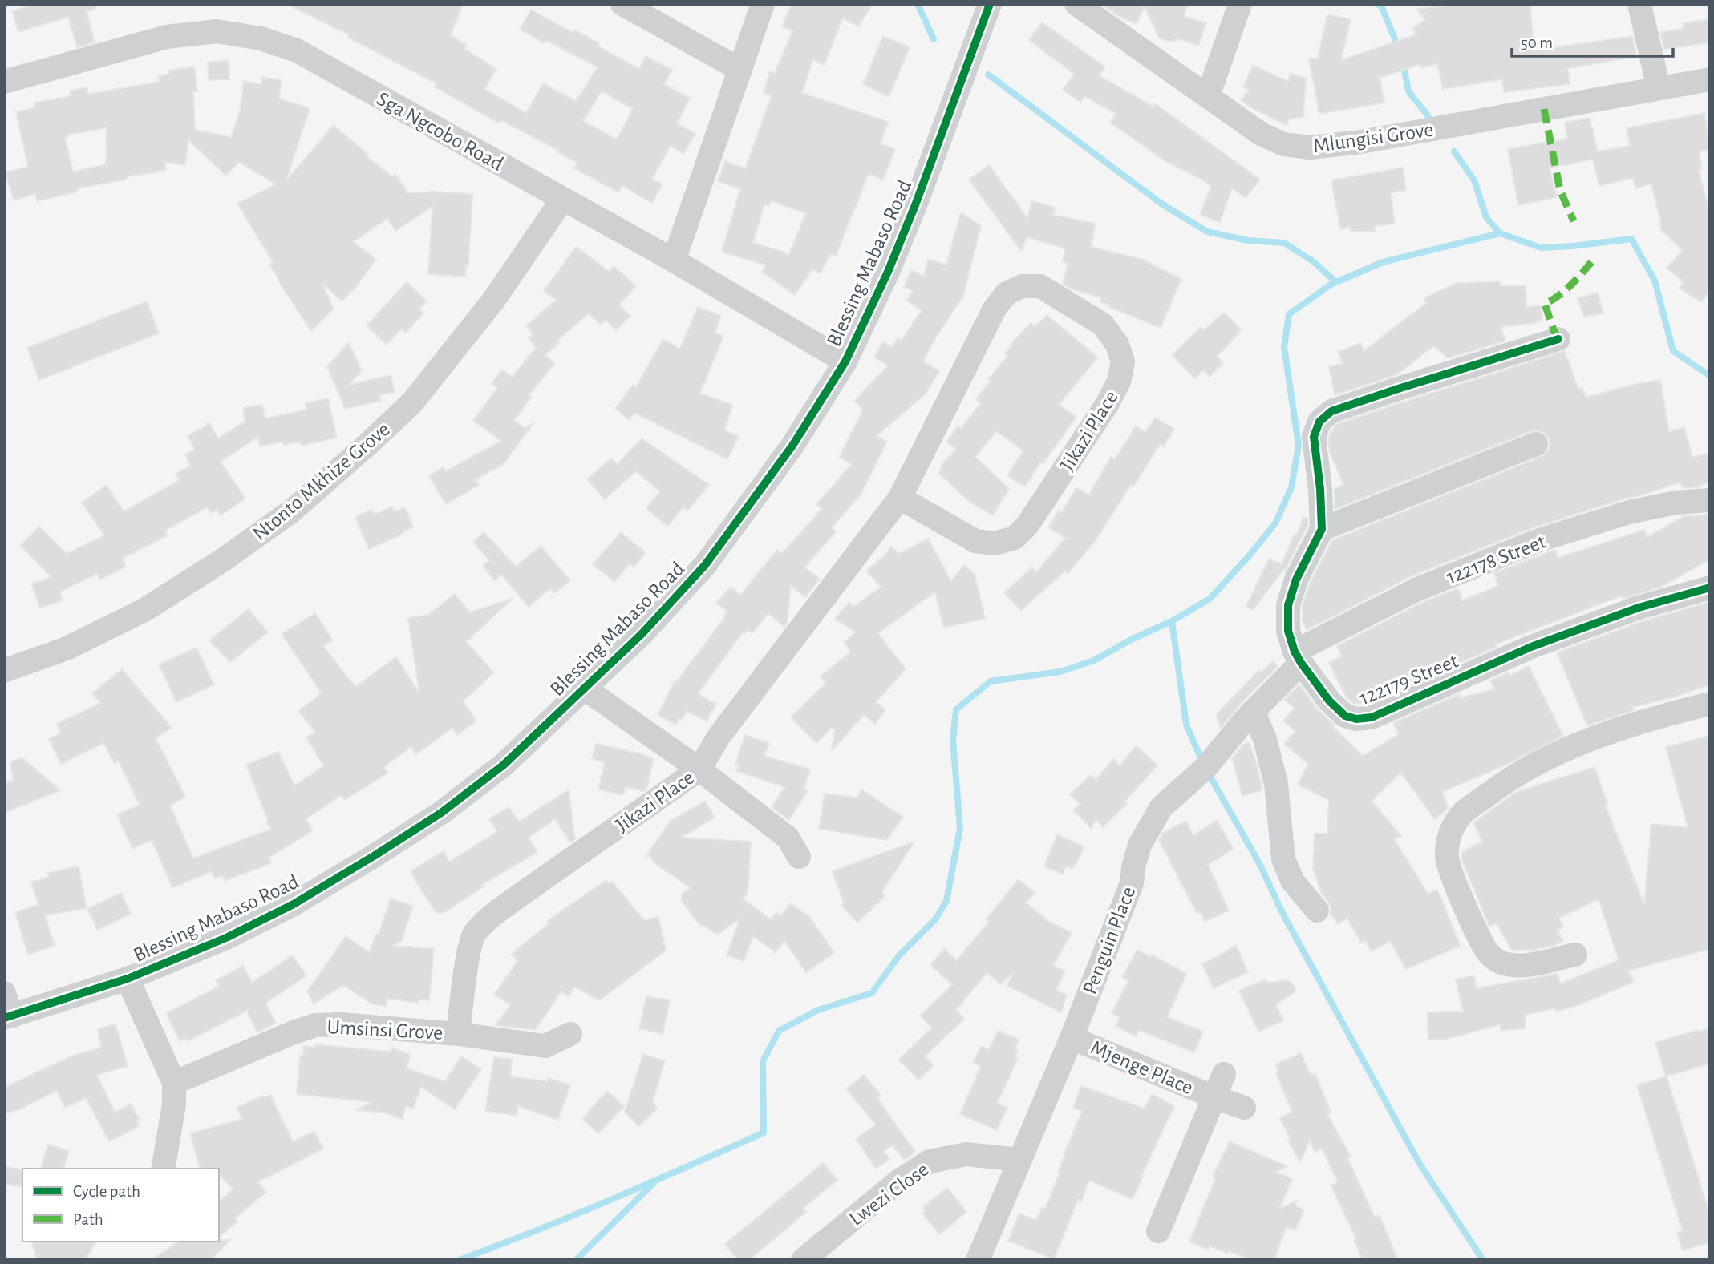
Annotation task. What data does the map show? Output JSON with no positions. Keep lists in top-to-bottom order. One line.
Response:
{"streets":{"street":["Sga Ngcobo Road","Mlungisi Grove","Blessing Mabaso Road","Jikazi Place","Ntonto Mkhize Grove","122178 Street","122179 Street","Penguin Place","Umsinsi Grove","Mjenge Place","Lwezi Close"]},"crossings":[["Sga Ngcobo Road","Blessing Mabaso Road"],["Sga Ngcobo Road","Ntonto Mkhize Grove"],["Jikazi Place","Umsinsi Grove"],["122178 Street","122179 Street"],["122178 Street","Penguin Place"],["122179 Street","Penguin Place"],["Penguin Place","Mjenge Place"],["Penguin Place","Lwezi Close"]],"legend":["Cycle path","Path"],"scale_bar":"50 m"}
